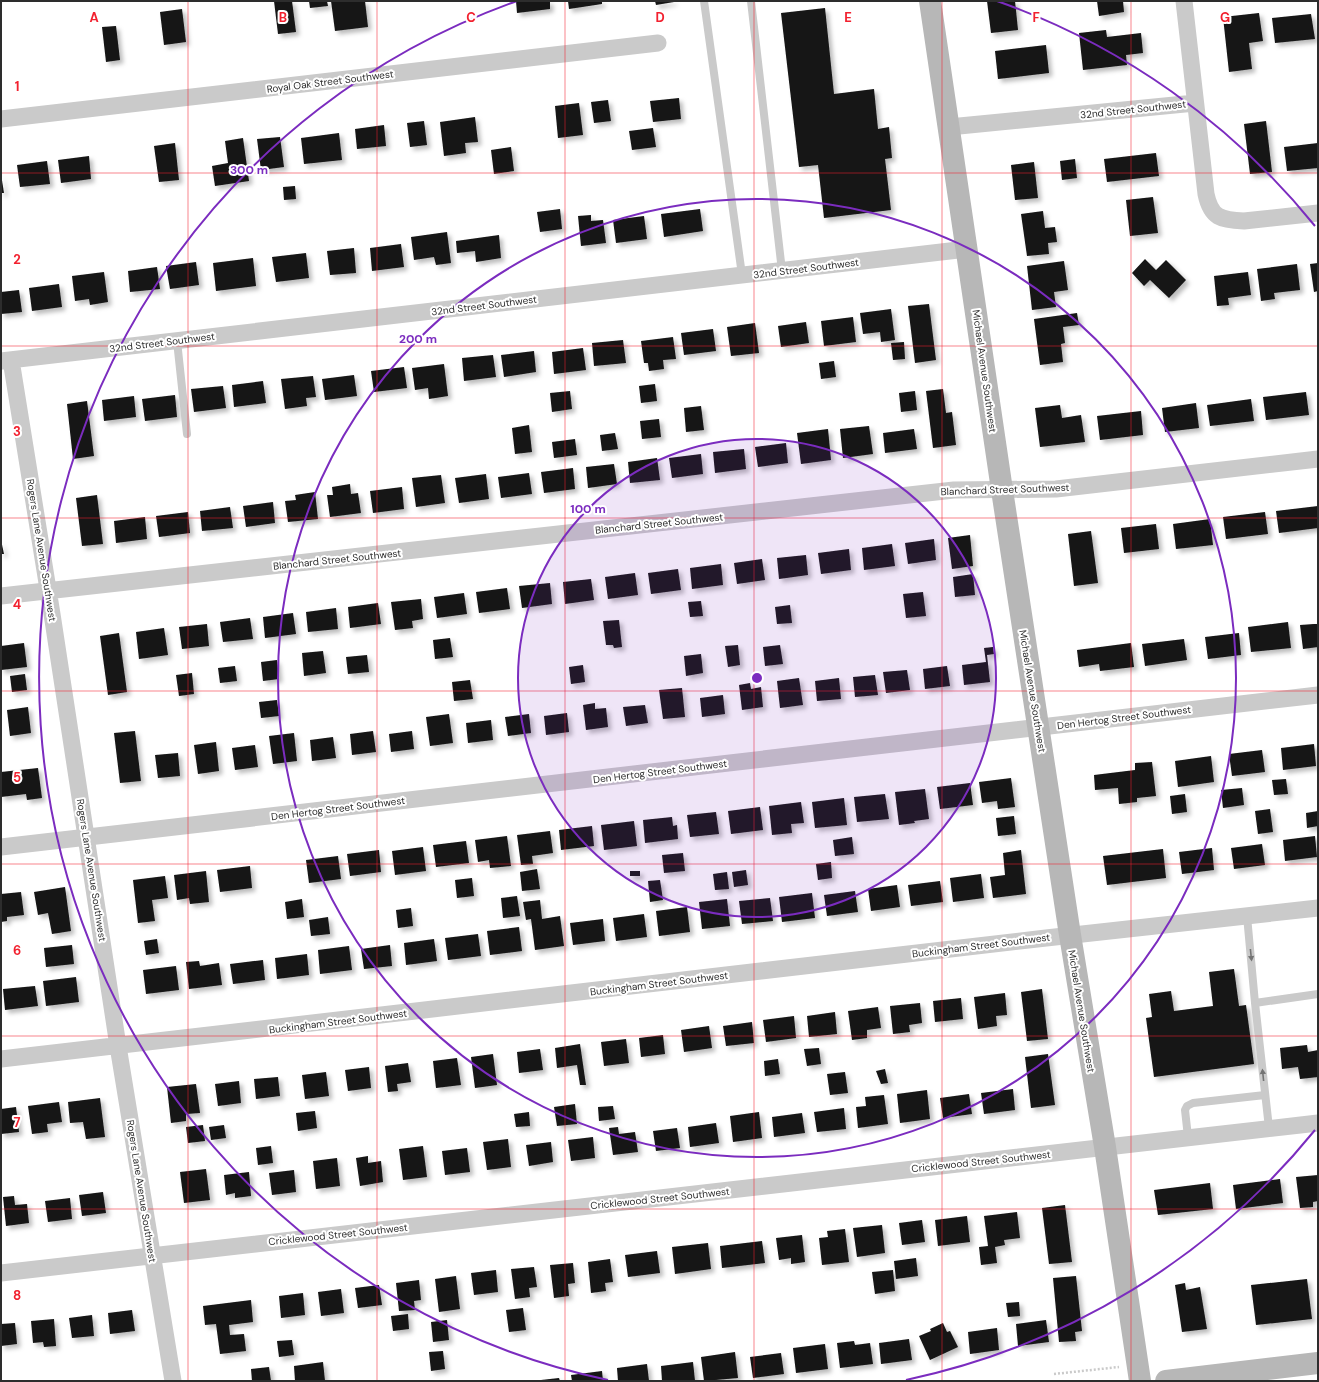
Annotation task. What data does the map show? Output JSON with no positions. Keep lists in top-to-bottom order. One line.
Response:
{"streets":{"street":["Royal Oak Street Southwest","32nd Street Southwest","Michael Avenue Southwest","Blanchard Street Southwest","Rogers Lane Avenue Southwest","Den Hertog Street Southwest","Buckingham Street Southwest","Cricklewood Street Southwest"]},"crossings":[["32nd Street Southwest","Michael Avenue Southwest"],["32nd Street Southwest","Rogers Lane Avenue Southwest"],["Michael Avenue Southwest","Blanchard Street Southwest"],["Michael Avenue Southwest","Den Hertog Street Southwest"],["Michael Avenue Southwest","Buckingham Street Southwest"],["Michael Avenue Southwest","Cricklewood Street Southwest"],["Blanchard Street Southwest","Rogers Lane Avenue Southwest"],["Rogers Lane Avenue Southwest","Den Hertog Street Southwest"],["Rogers Lane Avenue Southwest","Buckingham Street Southwest"],["Rogers Lane Avenue Southwest","Cricklewood Street Southwest"]],"grid":{"columns":["A","B","C","D","E","F","G"],"rows":["1","2","3","4","5","6","7","8"]},"rings":["300 m","200 m","100 m"]}
